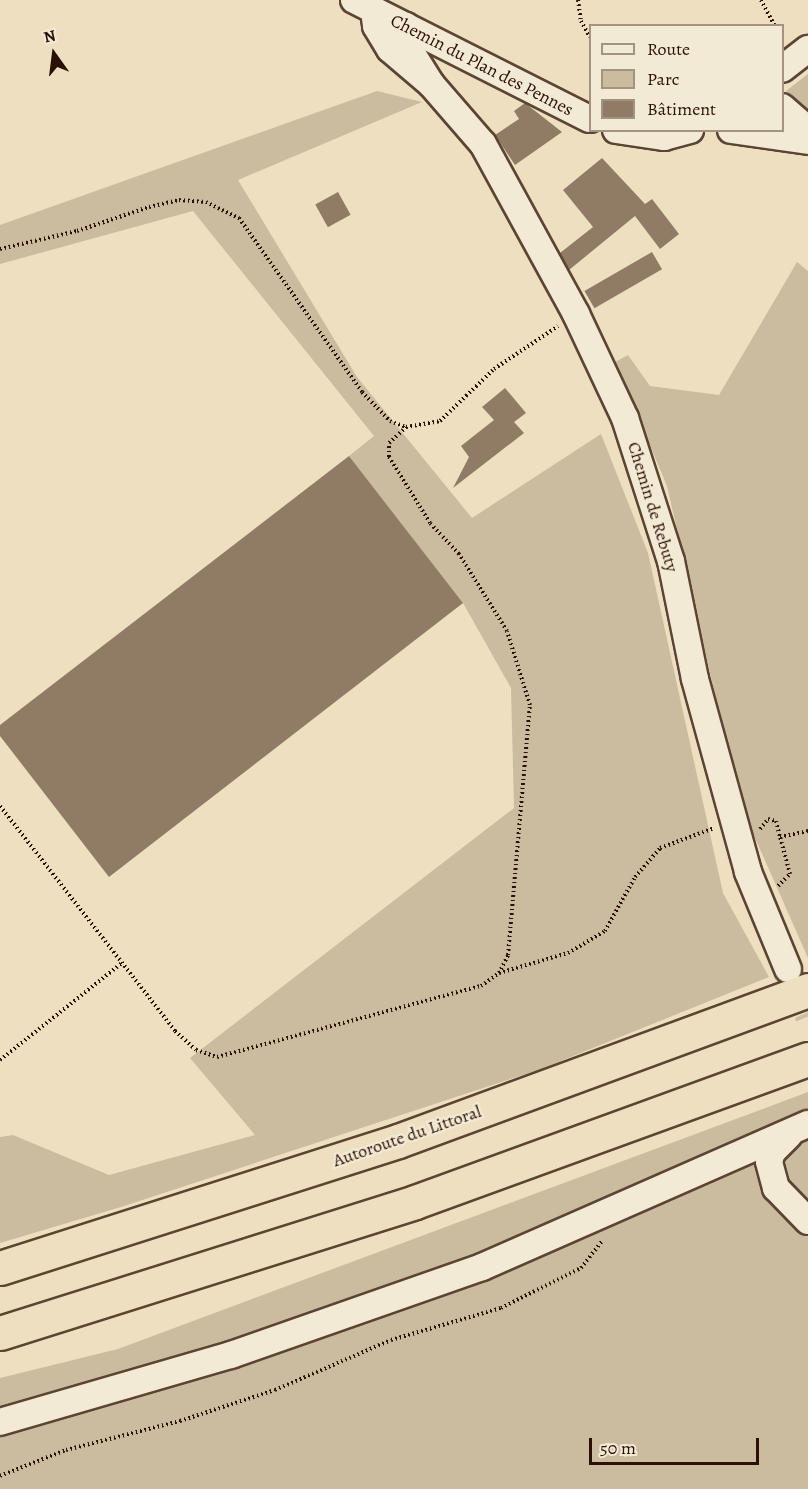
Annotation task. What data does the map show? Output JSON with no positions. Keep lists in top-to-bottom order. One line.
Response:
{"streets":{"highway":["Autoroute du Littoral"],"street":["Chemin du Plan des Pennes","Chemin de Rebuty"]},"crossings":[["Chemin du Plan des Pennes","Chemin de Rebuty"],["Chemin de Rebuty","Autoroute du Littoral"]],"legend":["Route","Parc","Bâtiment"],"scale_bar":"50 m","north":"top"}
